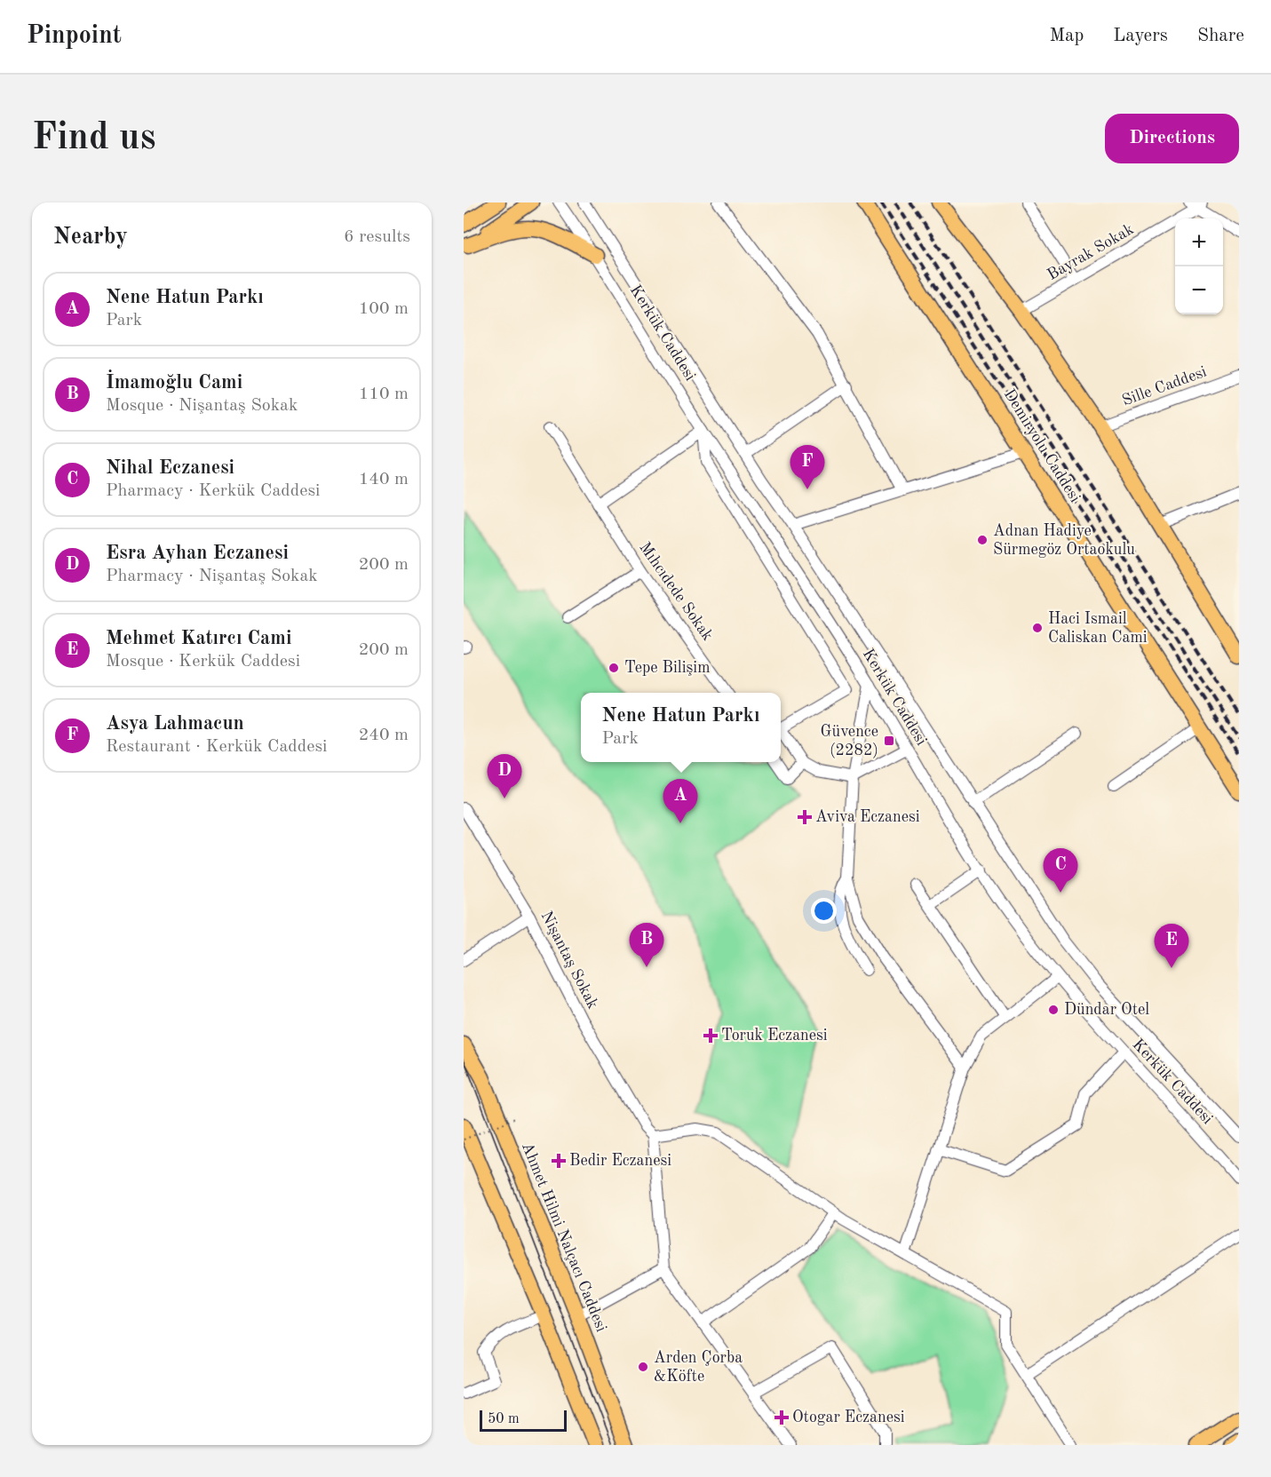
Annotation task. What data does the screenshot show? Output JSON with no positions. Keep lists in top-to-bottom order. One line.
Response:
{"streets":{"main road":["Demiryolu Caddesi","Ahmet Hilmi Nalçacı Caddesi"],"street":["Bayrak Sokak","Kerkük Caddesi","Sille Caddesi","Mıhcıdede Sokak","Nişantaş Sokak"]},"places":{"other":["Adnan Hadiye Sürmegöz Ortaokulu","Haci Ismail Caliskan Cami","Tepe Bilişim","Dündar Otel","Arden Çorba &Köfte"],"transit":["Güvence (2282)"],"health":["Aviva Eczanesi","Toruk Eczanesi","Bedir Eczanesi","Otogar Eczanesi"]},"scale_bar":"50 m","page":{"header":"Pinpoint","nav":["Map","Layers","Share"],"buttons":"Directions","title":"Find us","heading":["Nearby","6 results"],"map_buttons":["+","−"],"list":[{"mark":"A","name":"Nene Hatun Parkı","note":"Park","value":"100 m"},{"mark":"B","name":"İmamoğlu Cami","note":"Mosque · Nişantaş Sokak","value":"110 m"},{"mark":"C","name":"Nihal Eczanesi","note":"Pharmacy · Kerkük Caddesi","value":"140 m"},{"mark":"D","name":"Esra Ayhan Eczanesi","note":"Pharmacy · Nişantaş Sokak","value":"200 m"},{"mark":"E","name":"Mehmet Katırcı Cami","note":"Mosque · Kerkük Caddesi","value":"200 m"},{"mark":"F","name":"Asya Lahmacun","note":"Restaurant · Kerkük Caddesi","value":"240 m"}],"pins":["F","D","A","C","B","E"],"popup":["Nene Hatun Parkı","Park"],"scale":"50 m"}}
